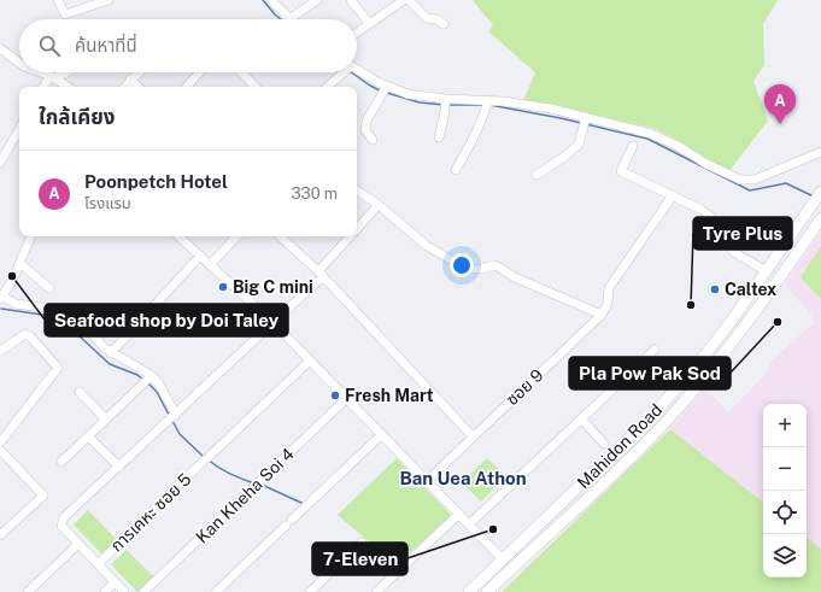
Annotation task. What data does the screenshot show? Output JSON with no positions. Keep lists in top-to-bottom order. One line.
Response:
{"streets":{"main road":["Mahidon Road"],"street":["ซอย 9","Kan Kheha Soi 4","การเคหะ ซอย 5"]},"districts":["Ban Uea Athon"],"places":["Seafood shop by Doi Taley","Big C mini","Caltex","Tyre Plus","Pla Pow Pak Sod","Fresh Mart","7-Eleven"],"page":{"search":"ค้นหาที่นี่","pins":"A","heading":"ใกล้เคียง","list":[{"mark":"A","name":"Poonpetch Hotel","note":"โรงแรม","value":"330 m"}],"map_buttons":["+","−"]}}
